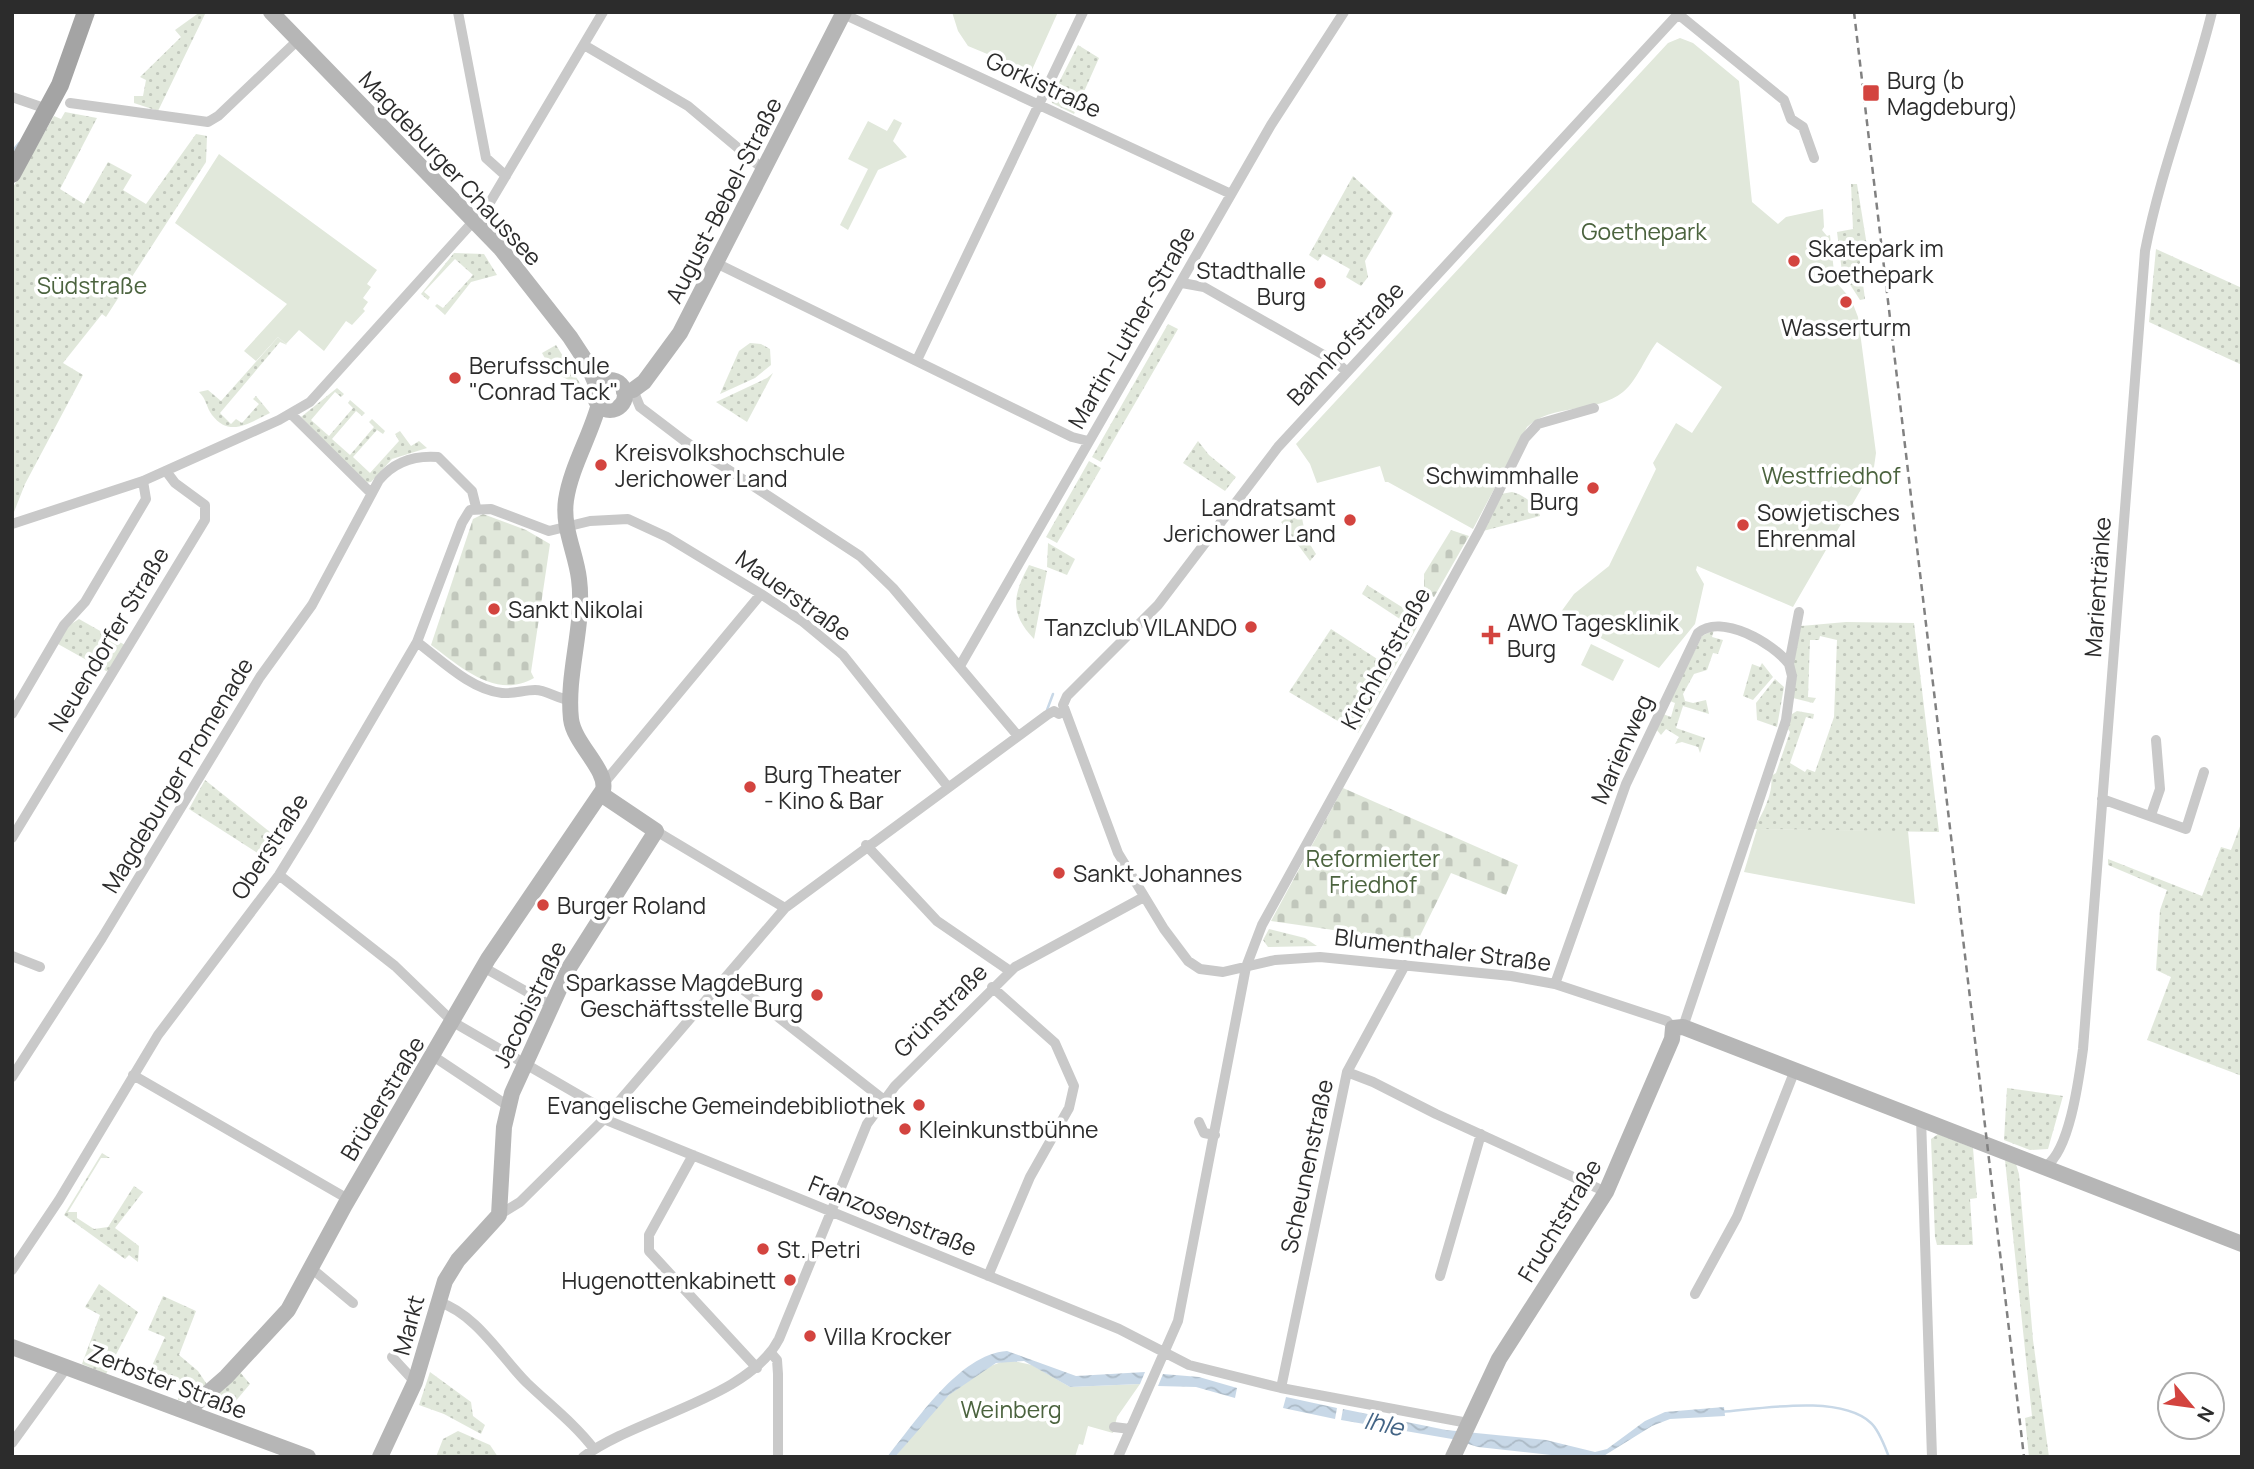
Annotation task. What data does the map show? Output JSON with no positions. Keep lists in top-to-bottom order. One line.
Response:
{"streets":{"street":["Gorkistraße","Magdeburger Chaussee","August-Bebel-Straße","Martin-Luther-Straße","Bahnhofstraße","Marientränke","Mauerstraße","Neuendorfer Straße","Kirchhofstraße","Marienweg","Magdeburger Promenade","Oberstraße","Blumenthaler Straße","Jacobistraße","Grünstraße","Brüderstraße","Scheunenstraße","Franzosenstraße","Fruchtstraße","Markt","Zerbster Straße"]},"crossings":[["Gorkistraße","August-Bebel-Straße"],["Gorkistraße","Martin-Luther-Straße"],["Magdeburger Chaussee","August-Bebel-Straße"],["August-Bebel-Straße","Mauerstraße"],["August-Bebel-Straße","Brüderstraße"],["Bahnhofstraße","Blumenthaler Straße"],["Marientränke","Blumenthaler Straße"],["Kirchhofstraße","Blumenthaler Straße"],["Kirchhofstraße","Franzosenstraße"],["Marienweg","Blumenthaler Straße"],["Magdeburger Promenade","Oberstraße"],["Oberstraße","Franzosenstraße"],["Blumenthaler Straße","Grünstraße"],["Blumenthaler Straße","Scheunenstraße"],["Blumenthaler Straße","Fruchtstraße"],["Jacobistraße","Franzosenstraße"],["Jacobistraße","Markt"],["Grünstraße","Franzosenstraße"],["Brüderstraße","Franzosenstraße"],["Brüderstraße","Zerbster Straße"],["Scheunenstraße","Franzosenstraße"],["Franzosenstraße","Fruchtstraße"]],"water":["Ihle"],"parks":["Goethepark","Südstraße","Westfriedhof","Reformierter Friedhof","Weinberg"],"places":{"transit":["Burg (b Magdeburg)"],"other":["Skatepark im Goethepark","Stadthalle Burg","Wasserturm","Berufsschule \"Conrad Tack\"","Kreisvolkshochschule Jerichower Land","Schwimmhalle Burg","Landratsamt Jerichower Land","Sowjetisches Ehrenmal","Sankt Nikolai","Tanzclub VILANDO","Burg Theater - Kino & Bar","Sankt Johannes","Burger Roland","Sparkasse MagdeBurg Geschäftsstelle Burg","Evangelische Gemeindebibliothek","Kleinkunstbühne","St. Petri","Hugenottenkabinett","Villa Krocker"],"health":["AWO Tagesklinik Burg"]},"north":"bottom right"}
